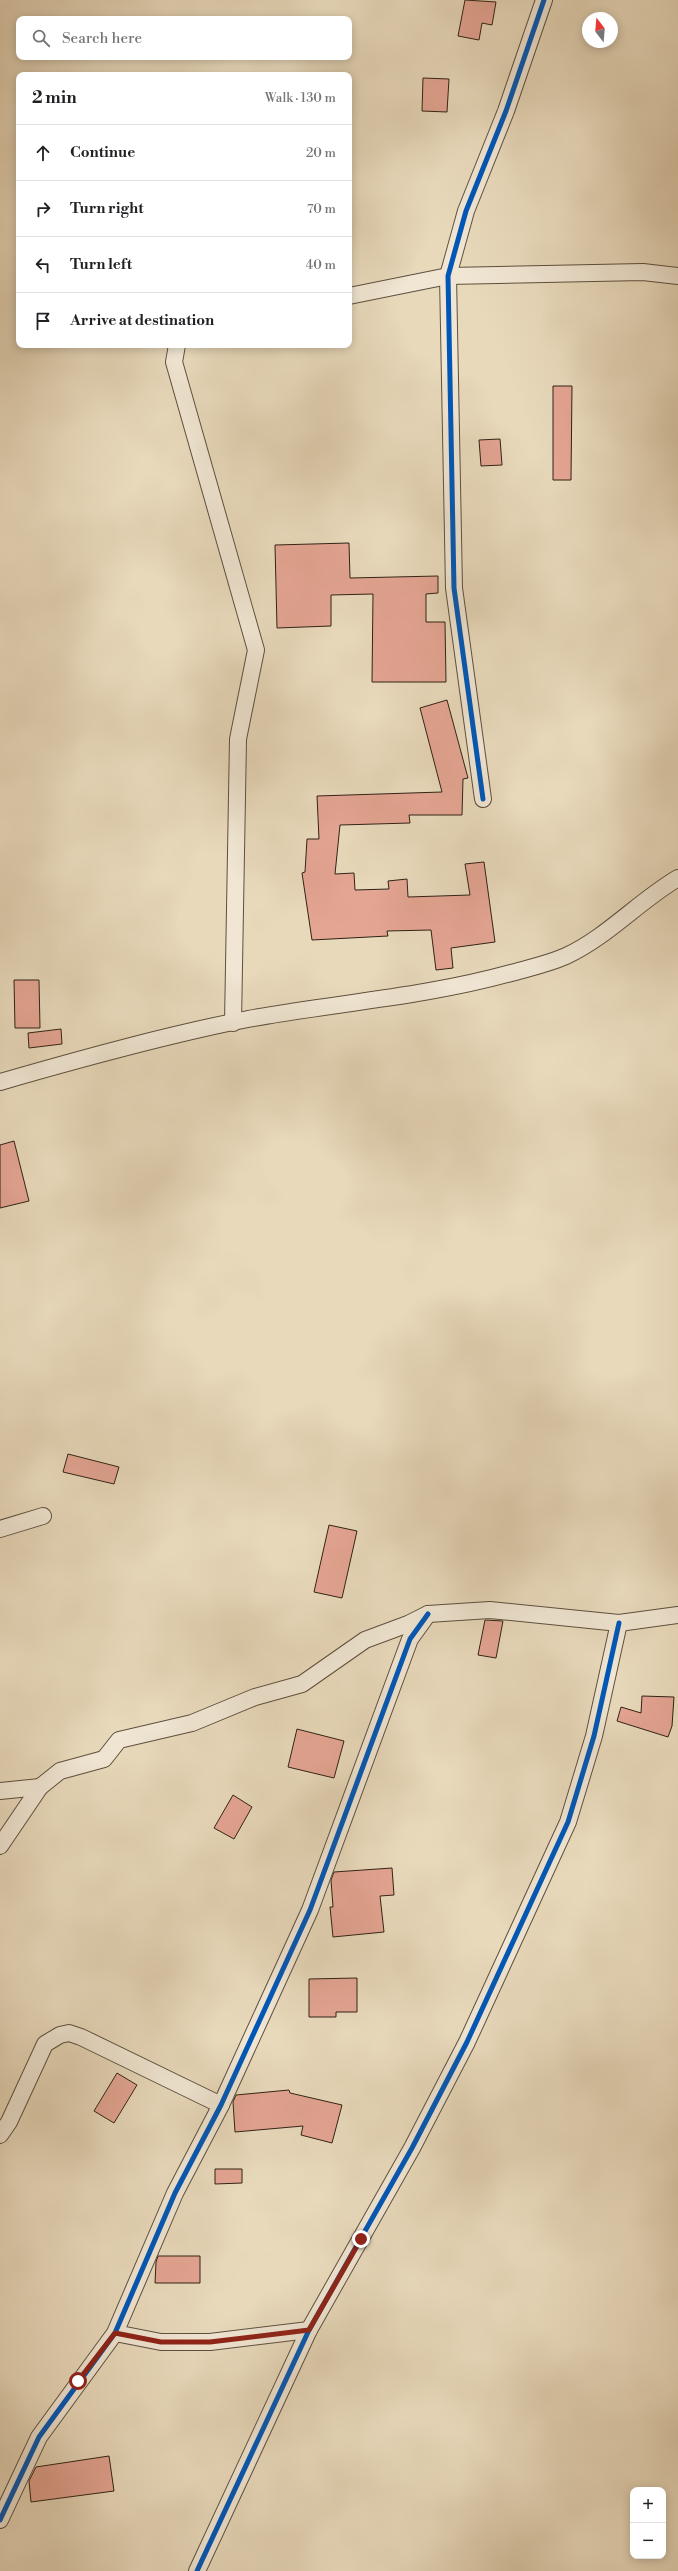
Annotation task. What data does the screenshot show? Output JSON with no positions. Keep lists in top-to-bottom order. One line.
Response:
{"north":"top","page":{"search":"Search here","heading":["2 min","Walk · 130 m"],"list":[["Continue","20 m"],["Turn right","70 m"],["Turn left","40 m"],"Arrive at destination"],"map_buttons":["+","−"]}}
